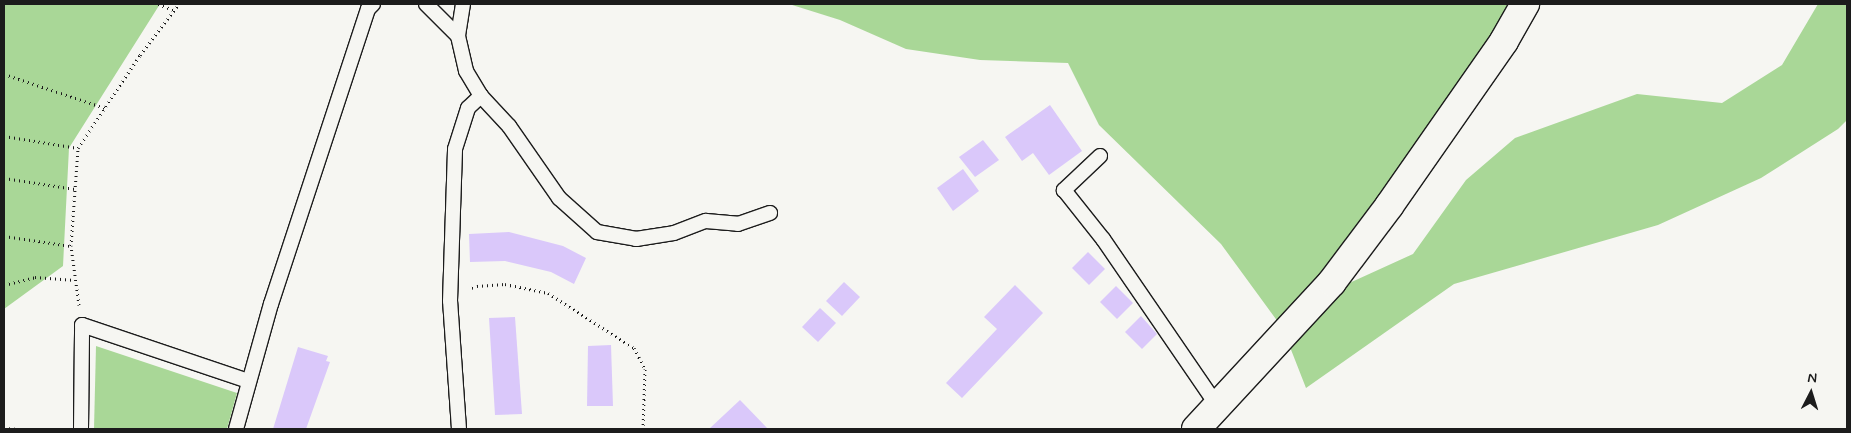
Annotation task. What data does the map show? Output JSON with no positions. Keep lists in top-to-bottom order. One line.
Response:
{"north":"top"}
